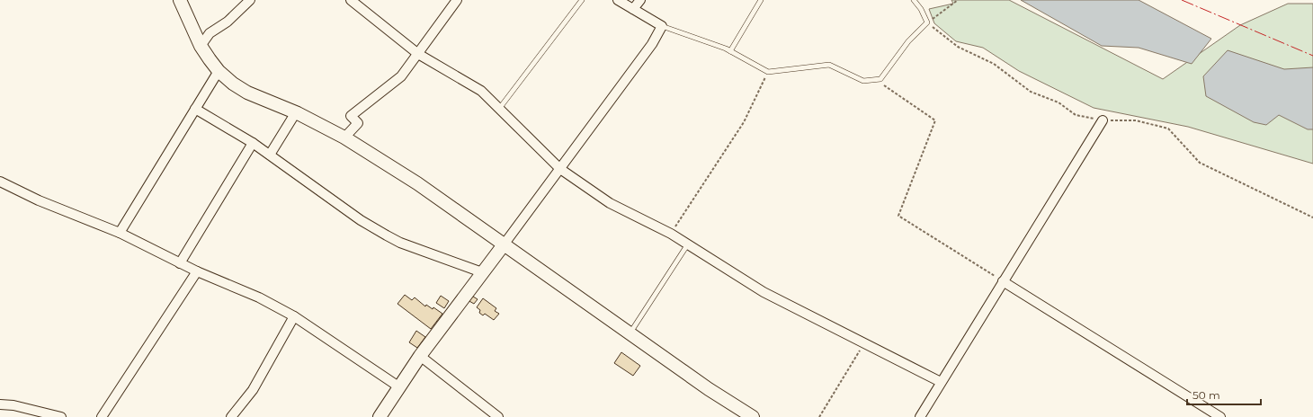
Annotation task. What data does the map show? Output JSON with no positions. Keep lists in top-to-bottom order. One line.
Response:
{"scale_bar":"50 m"}
